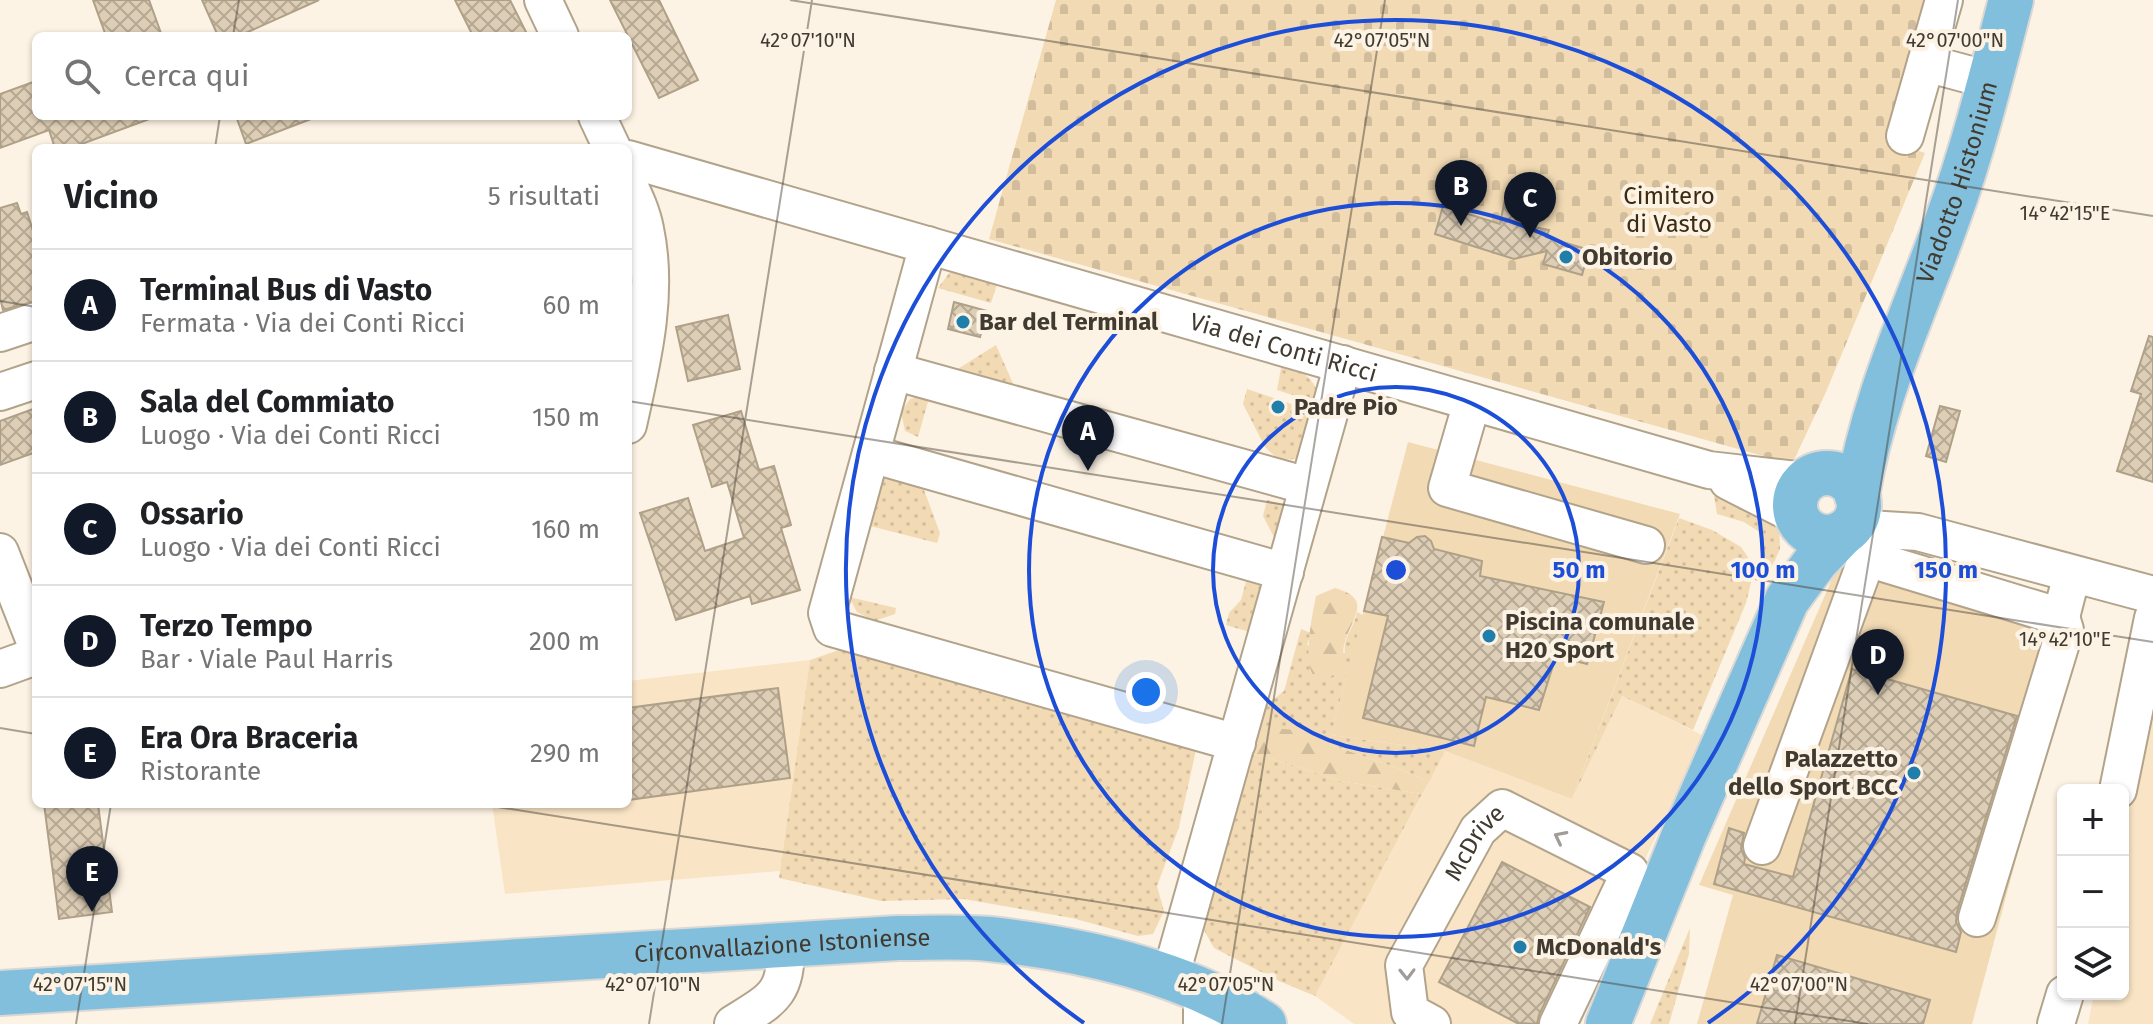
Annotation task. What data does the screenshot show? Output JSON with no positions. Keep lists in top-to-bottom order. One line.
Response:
{"streets":{"main road":["Viadotto Histonium","Circonvallazione Istoniense"],"street":["Via dei Conti Ricci","McDrive"]},"crossings":[["Viadotto Histonium","Via dei Conti Ricci"]],"parks":["Cimitero di Vasto"],"places":["Obitorio","Bar del Terminal","Padre Pio","Piscina comunale H20 Sport","Palazzetto dello Sport BCC","McDonald's"],"page":{"search":"Cerca qui","heading":["Vicino","5 risultati"],"pins":["B","C","A","D","E"],"list":[{"mark":"A","name":"Terminal Bus di Vasto","note":"Fermata · Via dei Conti Ricci","value":"60 m"},{"mark":"B","name":"Sala del Commiato","note":"Luogo · Via dei Conti Ricci","value":"150 m"},{"mark":"C","name":"Ossario","note":"Luogo · Via dei Conti Ricci","value":"160 m"},{"mark":"D","name":"Terzo Tempo","note":"Bar · Viale Paul Harris","value":"200 m"},{"mark":"E","name":"Era Ora Braceria","note":"Ristorante","value":"290 m"}],"map_buttons":["+","−"]},"coordinates":["42°07'10\"N","42°07'05\"N","42°07'00\"N","14°42'15\"E","14°42'10\"E","42°07'15\"N"],"rings":["50 m","100 m","150 m"]}
